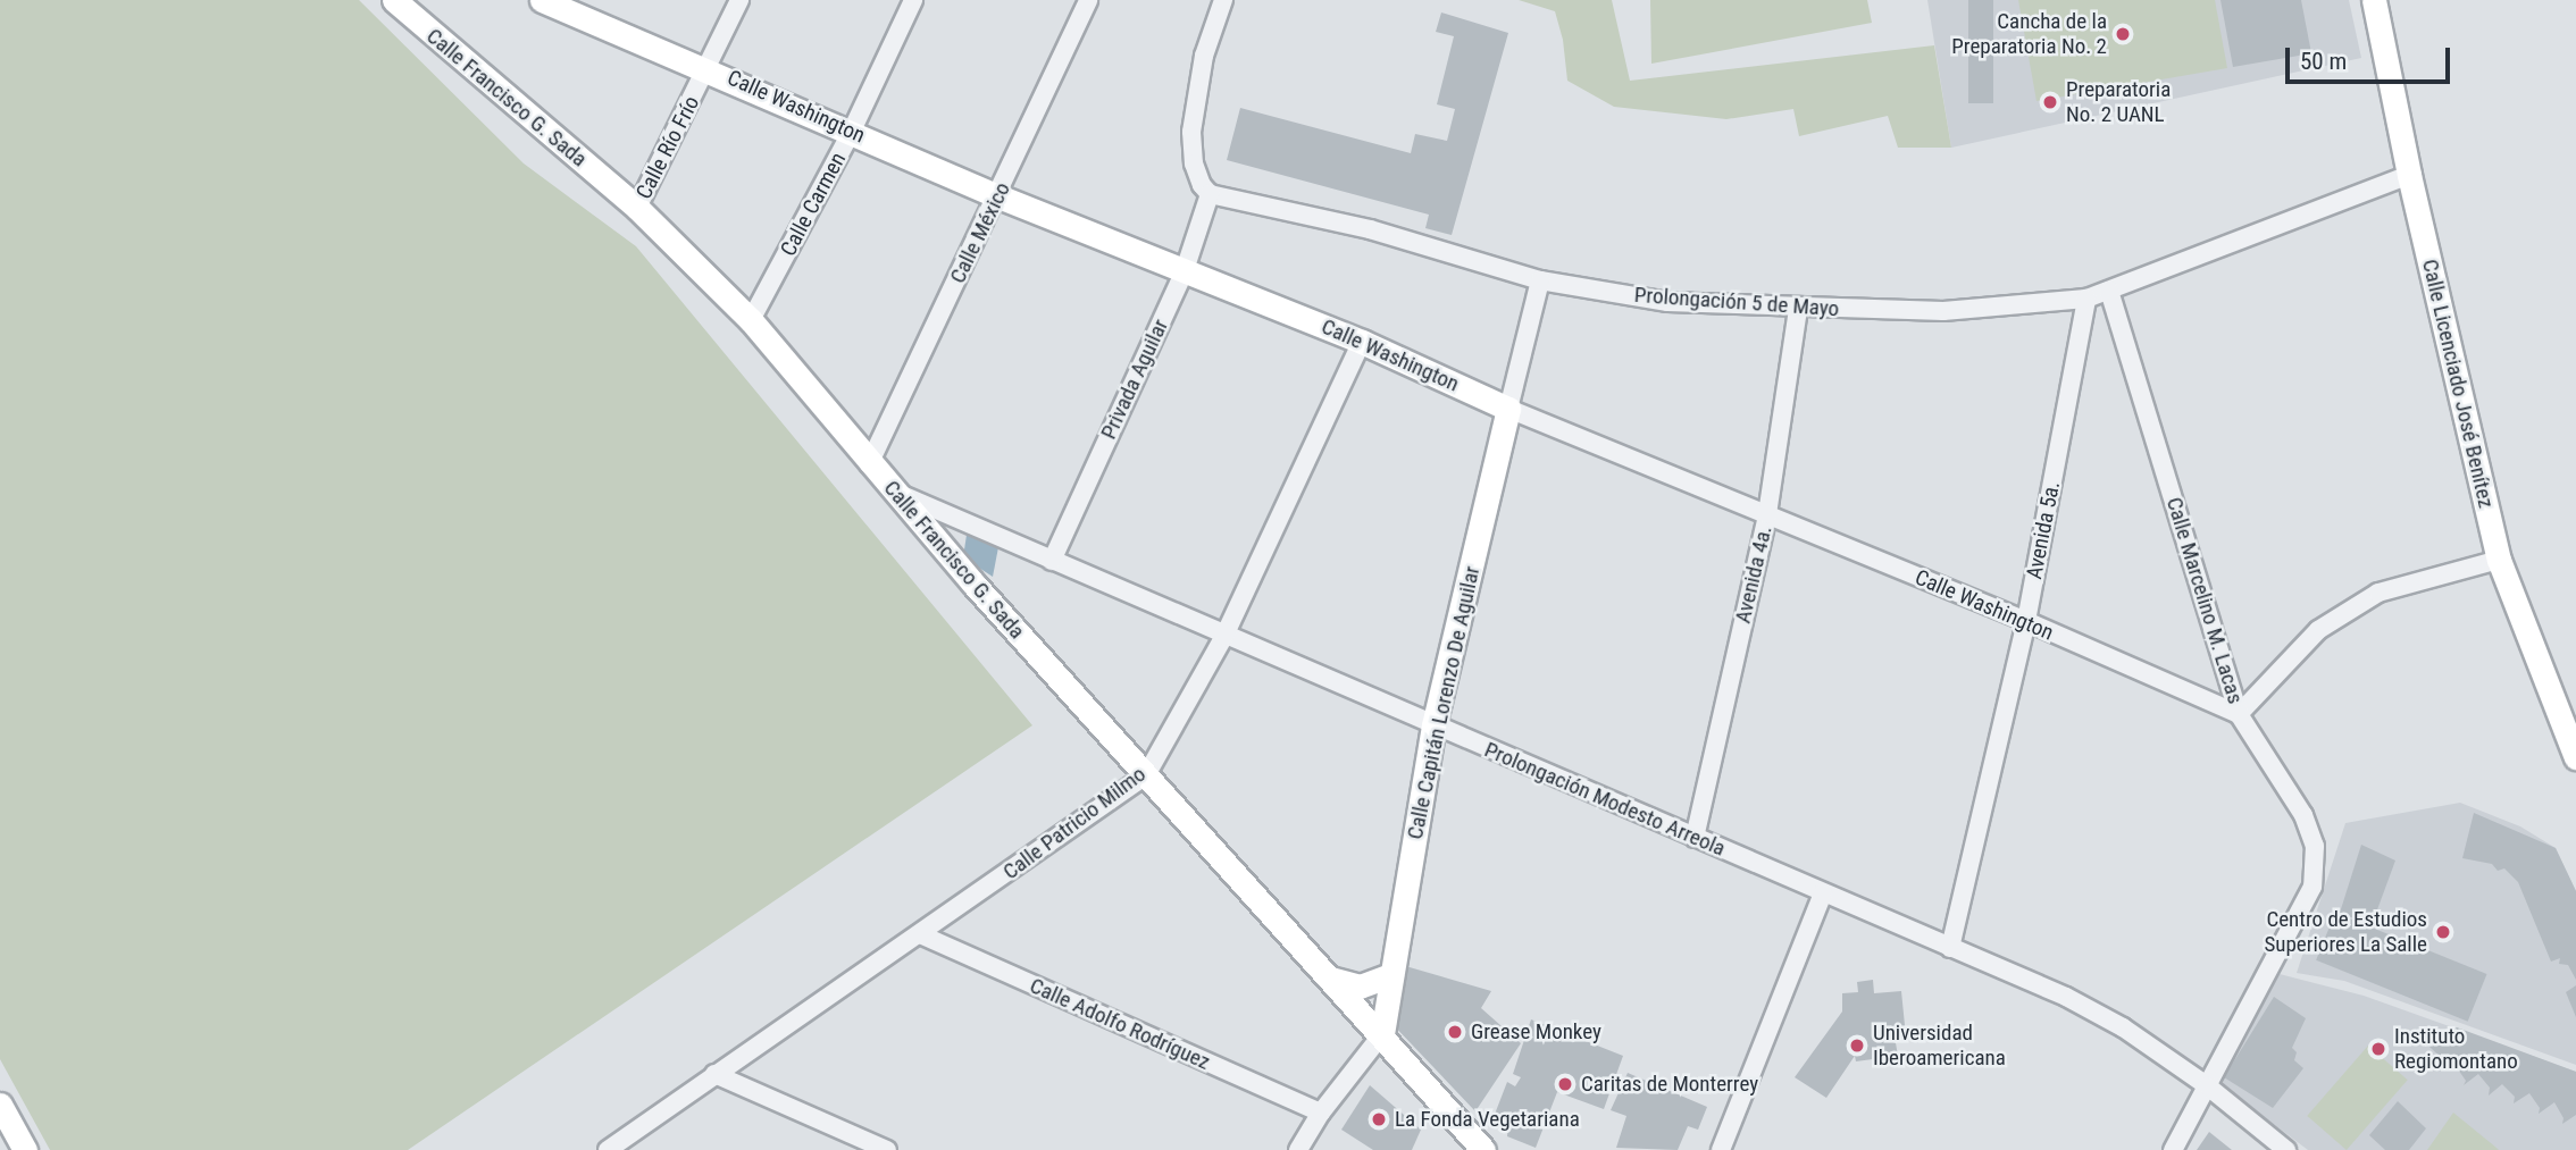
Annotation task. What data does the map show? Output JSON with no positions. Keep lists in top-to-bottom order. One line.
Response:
{"streets":{"street":["Calle Francisco G. Sada","Calle Washington","Calle Río Frío","Calle Carmen","Calle México","Prolongación 5 de Mayo","Privada Aguilar","Calle Licenciado José Benítez","Avenida 5a.","Avenida 4a.","Calle Marcelino M. Lacas","Calle Capitán Lorenzo De Aguilar","Prolongación Modesto Arreola","Calle Patricio Milmo","Calle Adolfo Rodríguez"]},"crossings":[["Calle Francisco G. Sada","Calle Río Frío"],["Calle Francisco G. Sada","Calle Carmen"],["Calle Francisco G. Sada","Calle México"],["Calle Francisco G. Sada","Calle Capitán Lorenzo De Aguilar"],["Calle Francisco G. Sada","Prolongación Modesto Arreola"],["Calle Francisco G. Sada","Calle Patricio Milmo"],["Calle Washington","Calle Río Frío"],["Calle Washington","Calle Carmen"],["Calle Washington","Calle México"],["Calle Washington","Privada Aguilar"],["Calle Washington","Avenida 5a."],["Calle Washington","Avenida 4a."],["Calle Washington","Calle Marcelino M. Lacas"],["Calle Washington","Calle Capitán Lorenzo De Aguilar"],["Calle Washington","Calle Patricio Milmo"],["Prolongación 5 de Mayo","Privada Aguilar"],["Prolongación 5 de Mayo","Calle Licenciado José Benítez"],["Prolongación 5 de Mayo","Avenida 5a."],["Prolongación 5 de Mayo","Avenida 4a."],["Prolongación 5 de Mayo","Calle Marcelino M. Lacas"],["Prolongación 5 de Mayo","Calle Capitán Lorenzo De Aguilar"],["Privada Aguilar","Prolongación Modesto Arreola"],["Avenida 5a.","Prolongación Modesto Arreola"],["Avenida 4a.","Prolongación Modesto Arreola"],["Calle Marcelino M. Lacas","Prolongación Modesto Arreola"],["Calle Capitán Lorenzo De Aguilar","Prolongación Modesto Arreola"],["Calle Capitán Lorenzo De Aguilar","Calle Adolfo Rodríguez"],["Prolongación Modesto Arreola","Calle Patricio Milmo"],["Calle Patricio Milmo","Calle Adolfo Rodríguez"]],"places":["Cancha de la Preparatoria No. 2","Preparatoria No. 2 UANL","Centro de Estudios Superiores La Salle","Grease Monkey","Universidad Iberoamericana","Instituto Regiomontano","Caritas de Monterrey","La Fonda Vegetariana"],"scale_bar":"50 m"}
